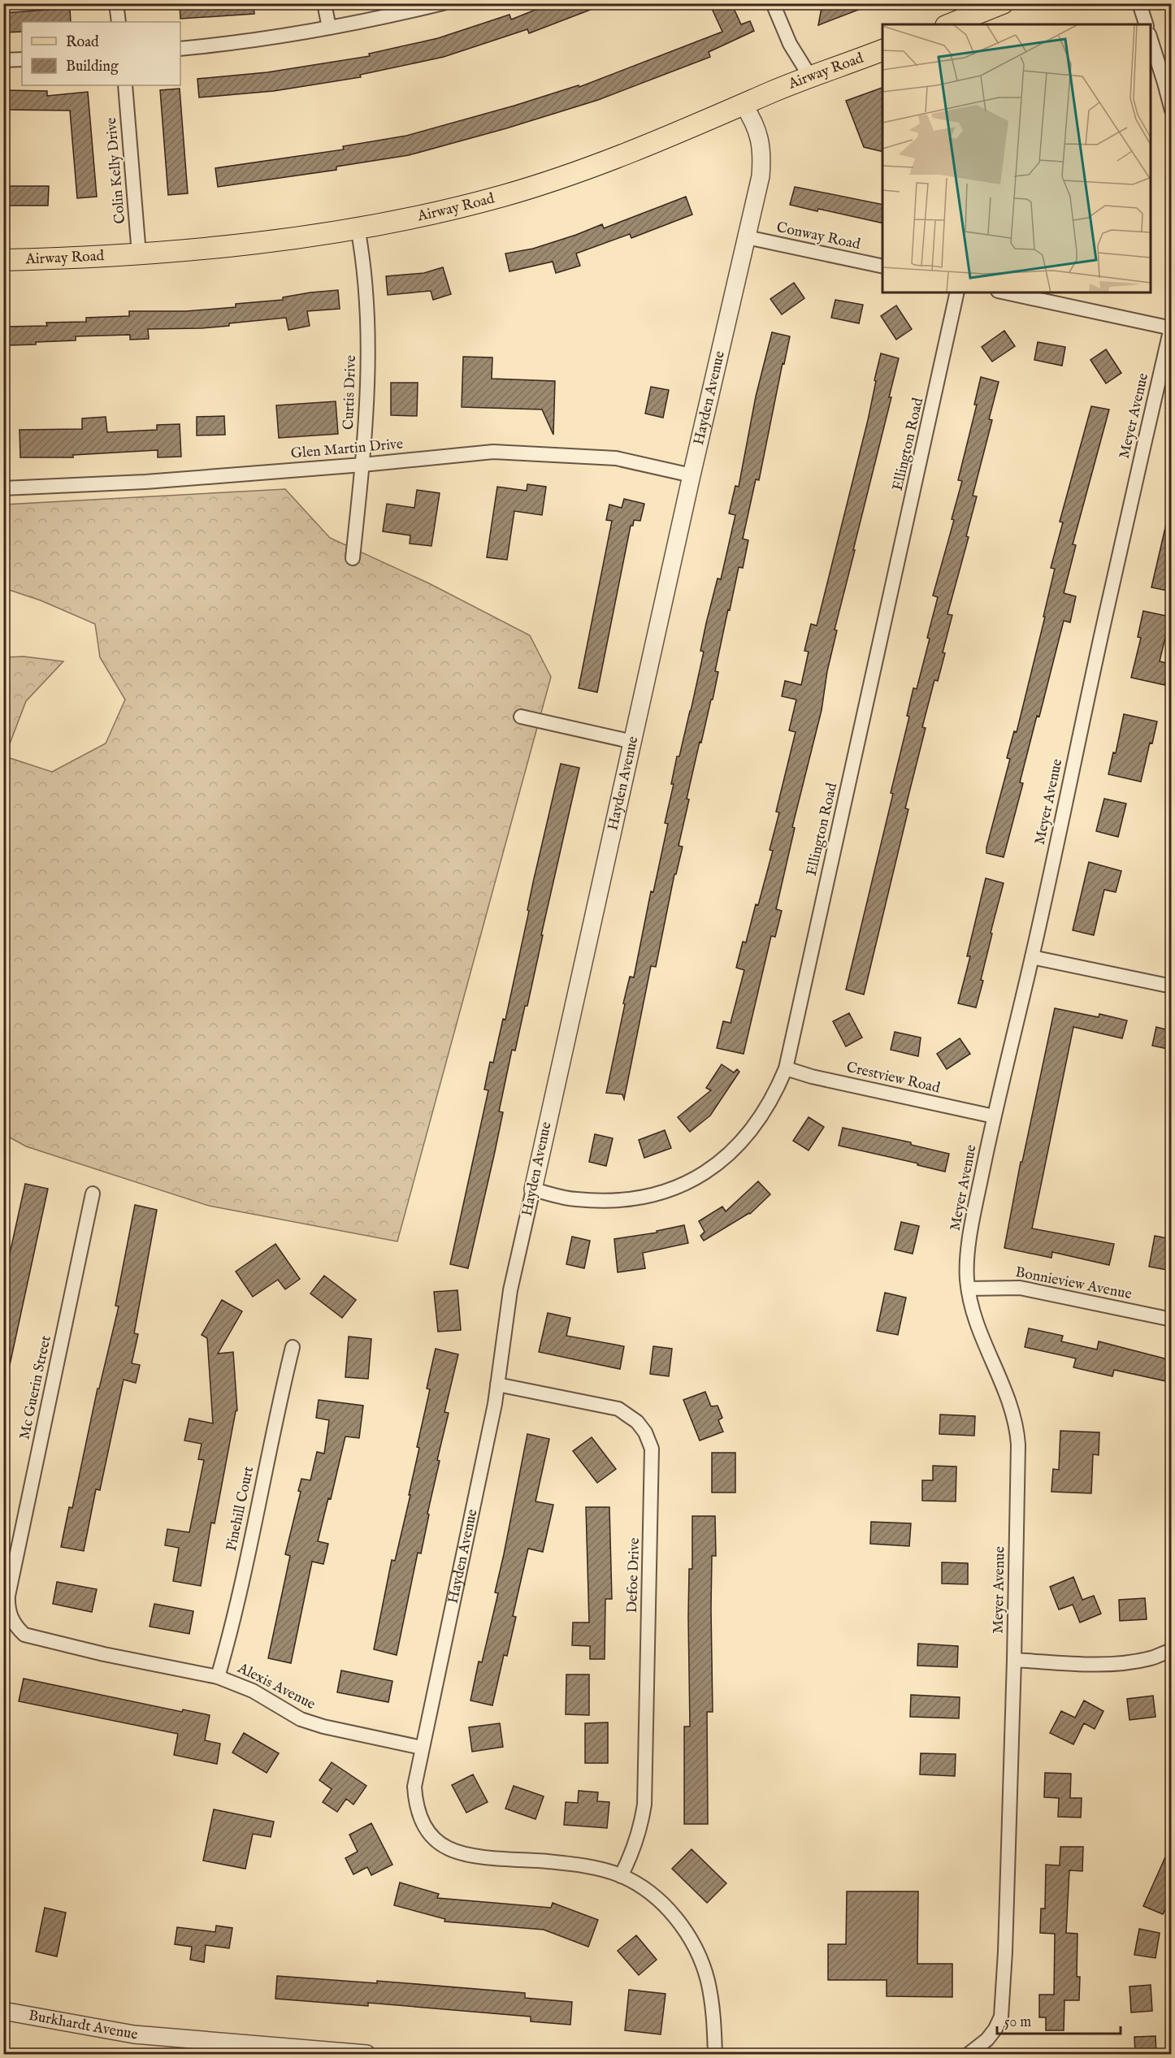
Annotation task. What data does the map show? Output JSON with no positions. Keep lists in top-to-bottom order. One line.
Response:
{"streets":{"main road":["Airway Road"],"street":["Colin Kelly Drive","Conway Road","Curtis Drive","Hayden Avenue","Meyer Avenue","Ellington Road","Glen Martin Drive","Crestview Road","Bonnieview Avenue","Mc Guerin Street","Pinehill Court","Defoe Drive","Alexis Avenue","Burkhardt Avenue"]},"crossings":[["Airway Road","Colin Kelly Drive"],["Airway Road","Curtis Drive"],["Airway Road","Hayden Avenue"],["Conway Road","Hayden Avenue"],["Curtis Drive","Glen Martin Drive"],["Hayden Avenue","Ellington Road"],["Hayden Avenue","Glen Martin Drive"],["Hayden Avenue","Defoe Drive"],["Hayden Avenue","Alexis Avenue"],["Meyer Avenue","Crestview Road"],["Meyer Avenue","Bonnieview Avenue"],["Ellington Road","Crestview Road"],["Mc Guerin Street","Alexis Avenue"],["Pinehill Court","Alexis Avenue"]],"legend":["Road","Building"],"scale_bar":"50 m"}
